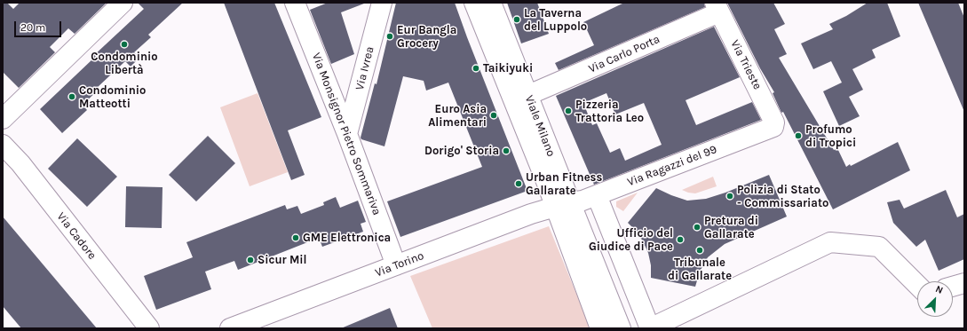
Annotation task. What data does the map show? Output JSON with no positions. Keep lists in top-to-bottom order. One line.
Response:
{"streets":{"street":["Via Carlo Porta","Via Trieste","Via Ivrea","Viale Milano","Via Monsignor Pietro Sommariva","Via Ragazzi del 99","Via Cadore","Via Torino"]},"crossings":[["Via Carlo Porta","Via Trieste"],["Via Carlo Porta","Viale Milano"],["Via Trieste","Via Ragazzi del 99"],["Via Ivrea","Via Monsignor Pietro Sommariva"],["Viale Milano","Via Ragazzi del 99"],["Viale Milano","Via Torino"],["Via Monsignor Pietro Sommariva","Via Torino"],["Via Ragazzi del 99","Via Torino"]],"places":["La Taverna del Luppolo","Eur Bangla Grocery","Condominio Libertà","Taikiyuki","Condominio Matteotti","Pizzeria Trattoria Leo","Euro Asia Alimentari","Profumo di Tropici","Dorigo' Storia","Urban Fitness Gallarate","Polizia di Stato - Commissariato","Pretura di Gallarate","GME Elettronica","Ufficio del Giudice di Pace","Tribunale di Gallarate","Sicur Mil"],"scale_bar":"20 m","north":"top right"}
